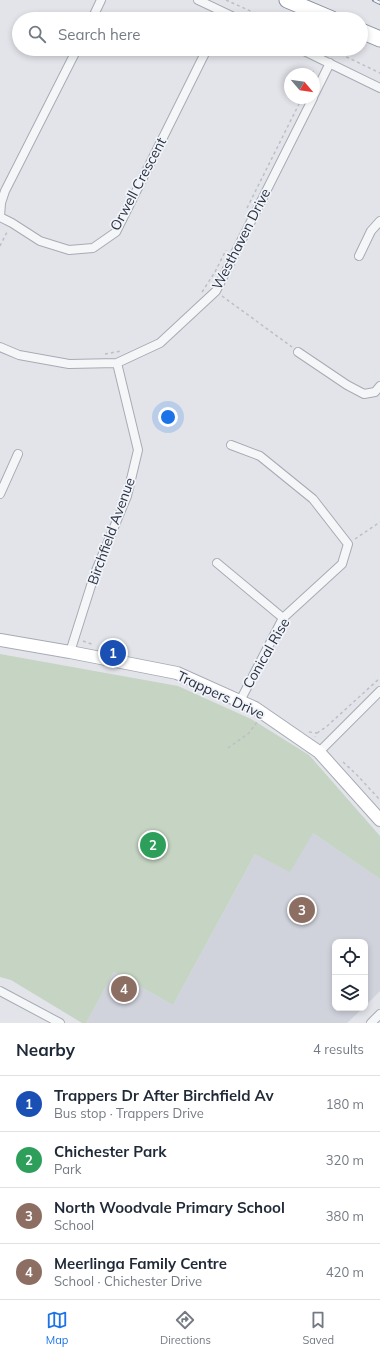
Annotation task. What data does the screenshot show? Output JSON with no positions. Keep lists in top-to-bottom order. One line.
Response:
{"streets":{"main road":["Trappers Drive"],"street":["Orwell Crescent","Westhaven Drive","Birchfield Avenue","Conical Rise"]},"crossings":[["Westhaven Drive","Birchfield Avenue"],["Birchfield Avenue","Trappers Drive"],["Conical Rise","Trappers Drive"]],"north":"bottom right","page":{"search":"Search here","pins":["1","2","3","4"],"heading":["Nearby","4 results"],"list":[{"mark":"1","name":"Trappers Dr After Birchfield Av","note":"Bus stop · Trappers Drive","value":"180 m"},{"mark":"2","name":"Chichester Park","note":"Park","value":"320 m"},{"mark":"3","name":"North Woodvale Primary School","note":"School","value":"380 m"},{"mark":"4","name":"Meerlinga Family Centre","note":"School · Chichester Drive","value":"420 m"}],"nav":["Map","Directions","Saved"]}}
